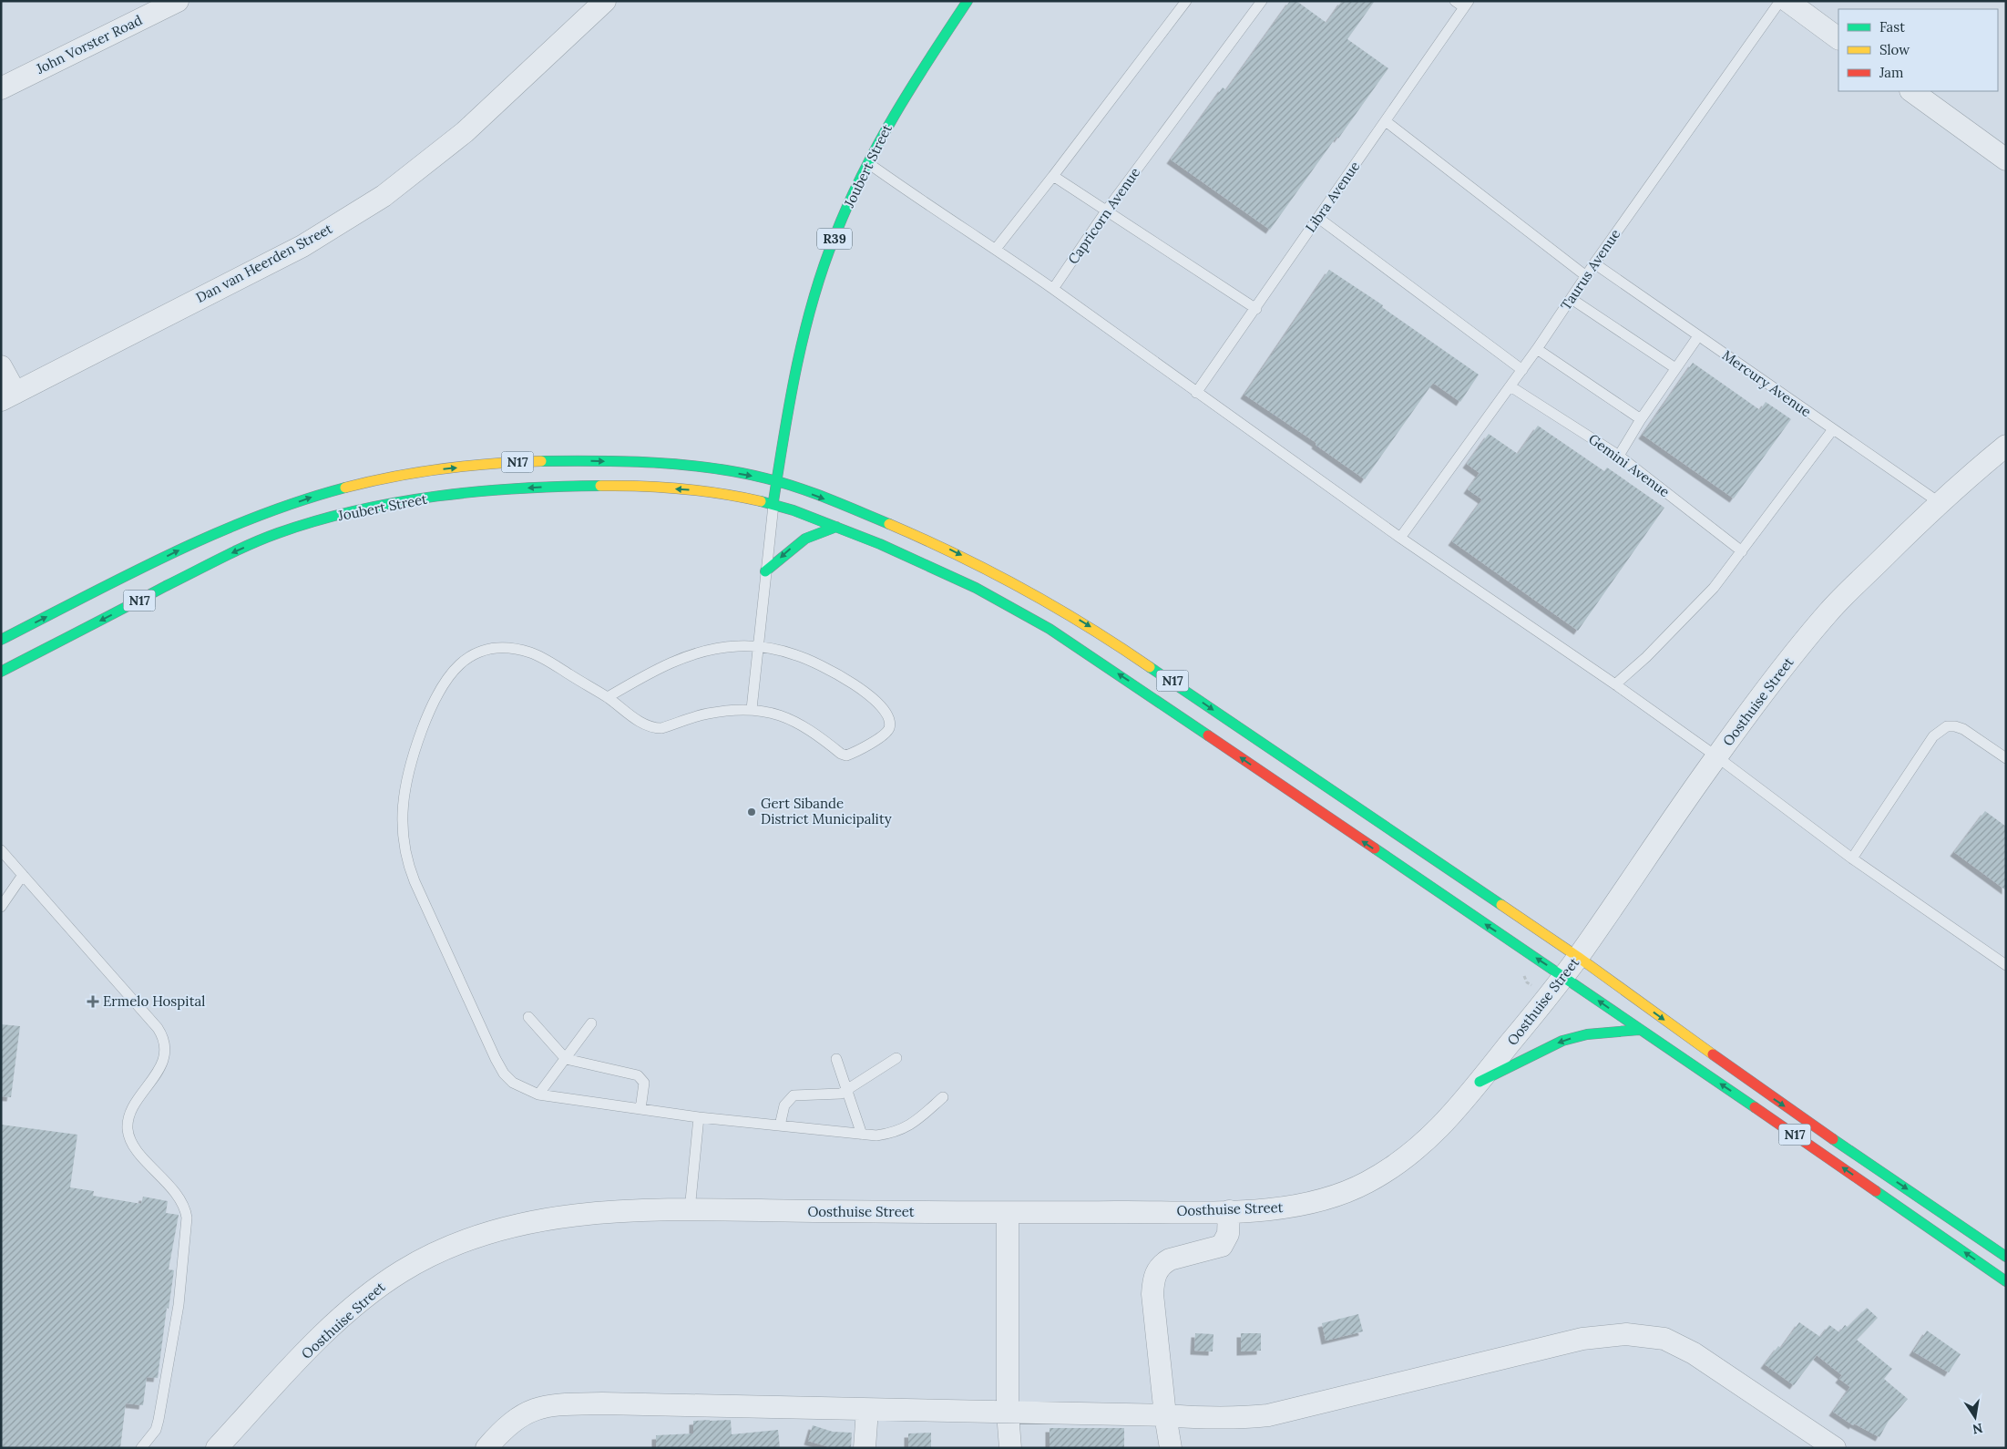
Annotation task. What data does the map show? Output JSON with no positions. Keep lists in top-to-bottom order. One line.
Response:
{"streets":{"main road":["Joubert Street","R39","N17"],"street":["John Vorster Road","Dan van Heerden Street","Oosthuise Street"],"lane":["Libra Avenue","Capricorn Avenue","Taurus Avenue","Mercury Avenue","Gemini Avenue"]},"crossings":[["Joubert Street","N17"],["Taurus Avenue","Mercury Avenue"],["Taurus Avenue","Gemini Avenue"],["Mercury Avenue","Oosthuise Street"],["N17","Oosthuise Street"]],"places":{"other":["Gert Sibande District Municipality"],"health":["Ermelo Hospital"]},"legend":["Fast","Slow","Jam"],"north":"bottom"}
